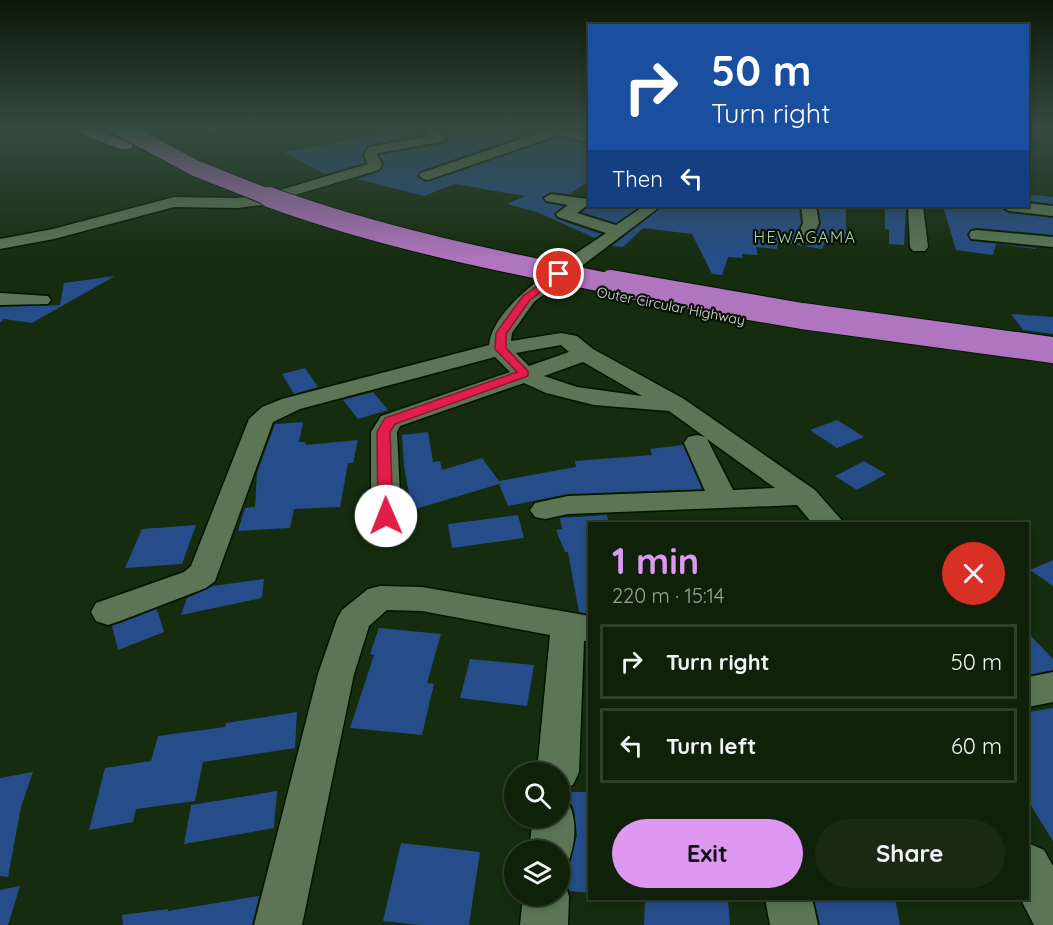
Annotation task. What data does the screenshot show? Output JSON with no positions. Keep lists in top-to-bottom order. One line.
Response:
{"streets":{"highway":["Outer Circular Highway"]},"districts":["HEWAGAMA"],"page":{"turn":["50 m","Turn right"],"then":"Then","heading":["1 min","220 m · 15:14"],"list":[{"name":"Turn right","value":"50 m"},{"name":"Turn left","value":"60 m"}],"buttons":["Exit","Share"]}}
